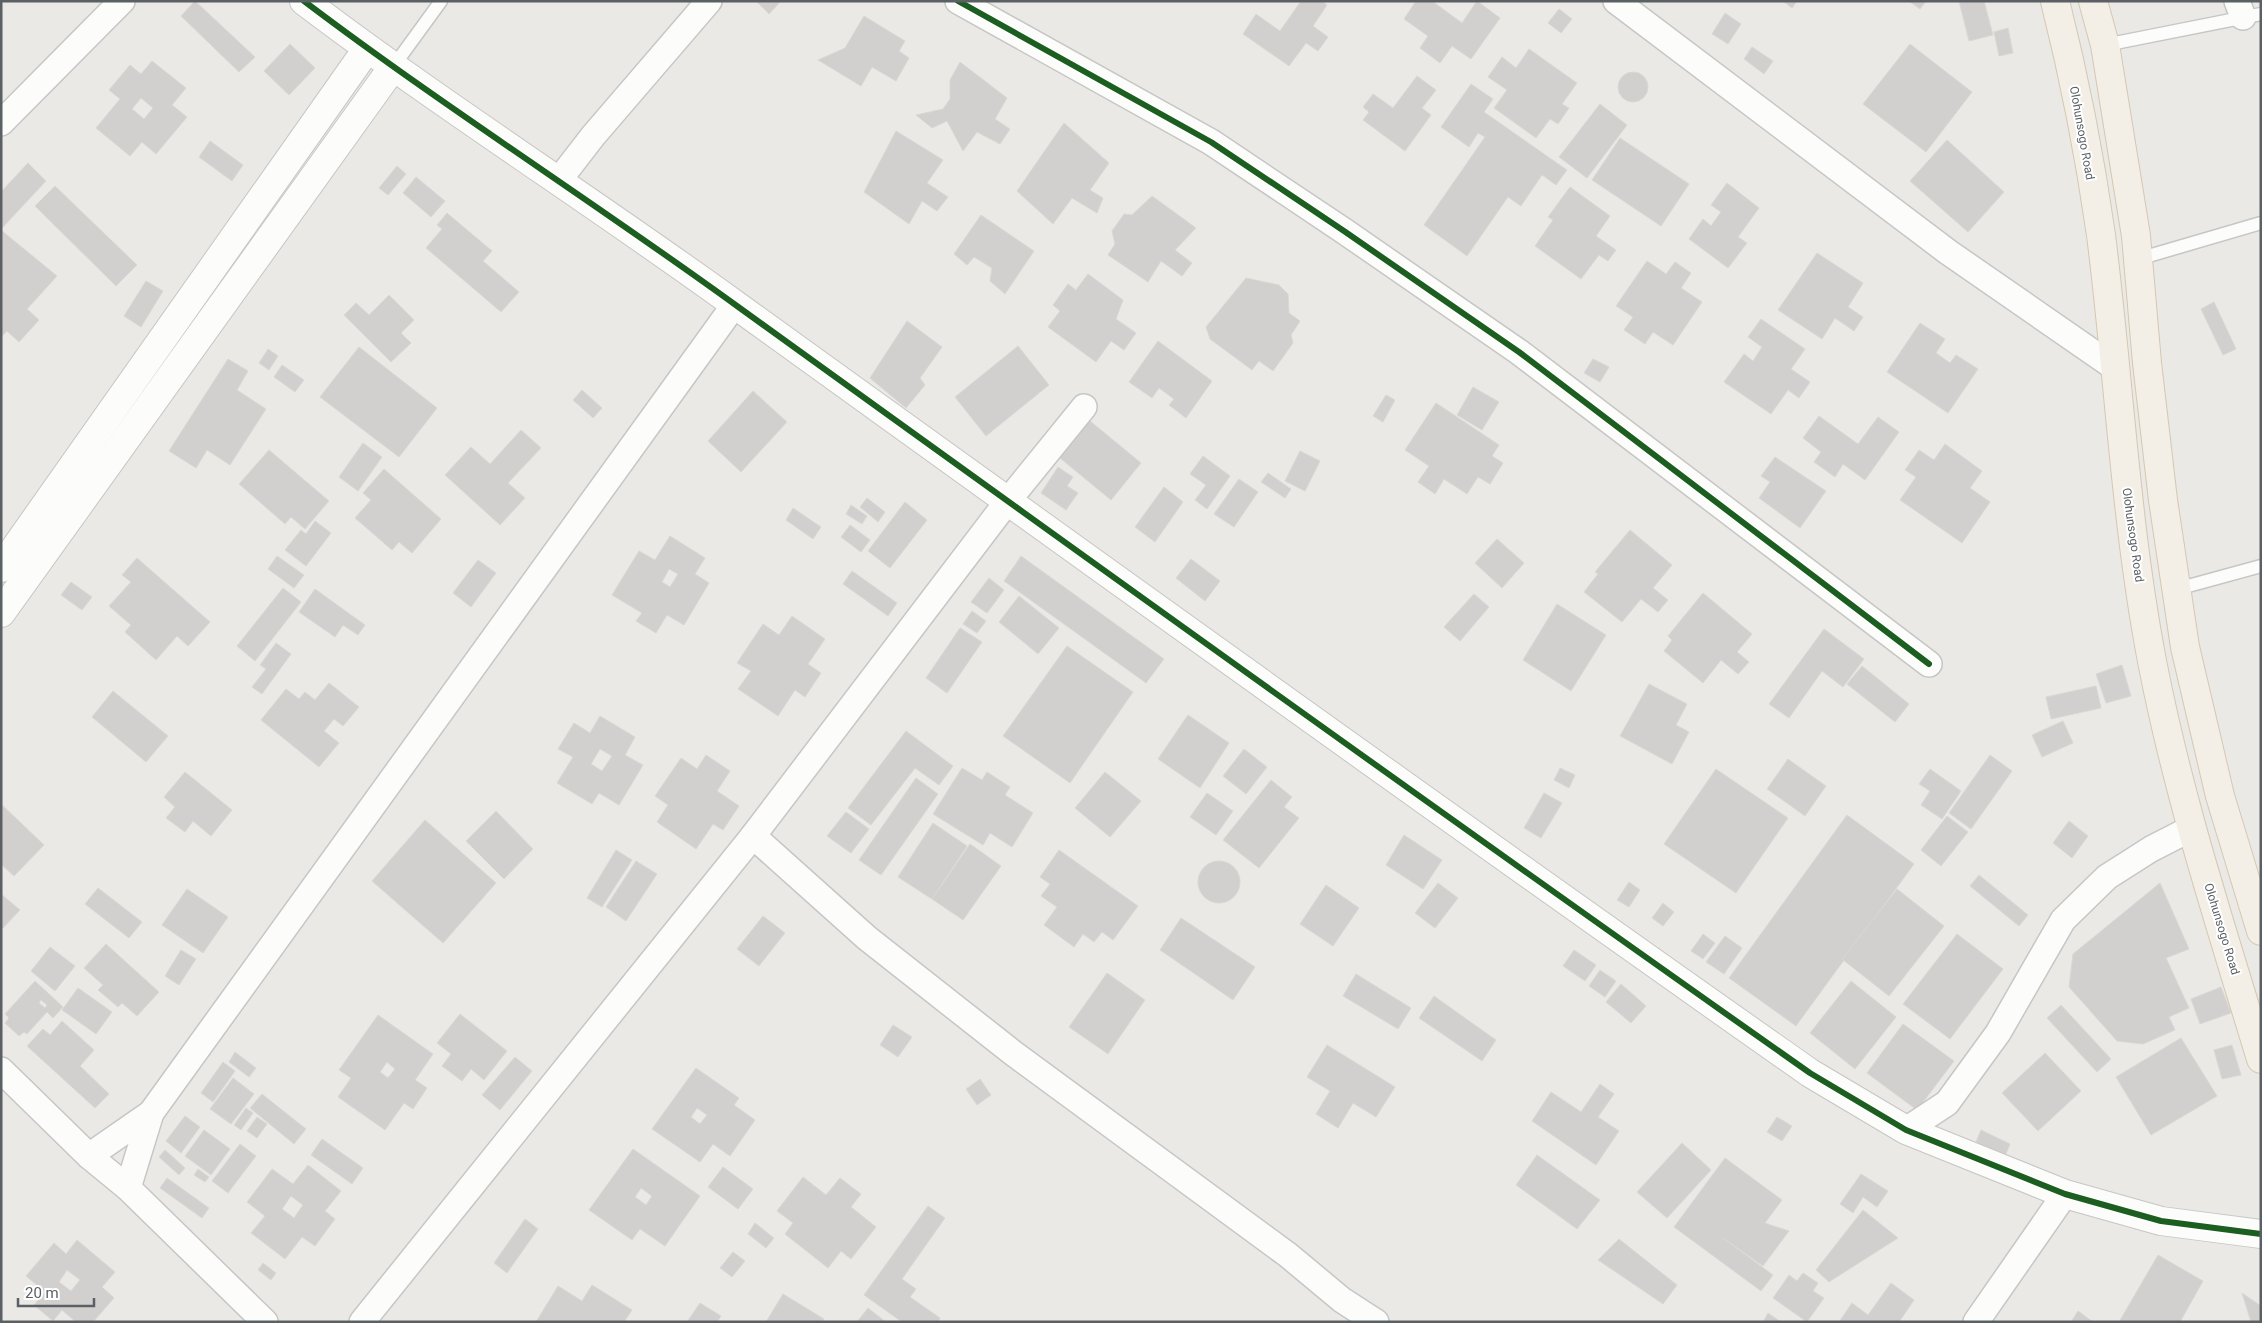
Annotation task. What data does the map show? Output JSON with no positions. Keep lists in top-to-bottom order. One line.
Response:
{"streets":{"main road":["Olohunsogo Road"]},"scale_bar":"20 m"}
